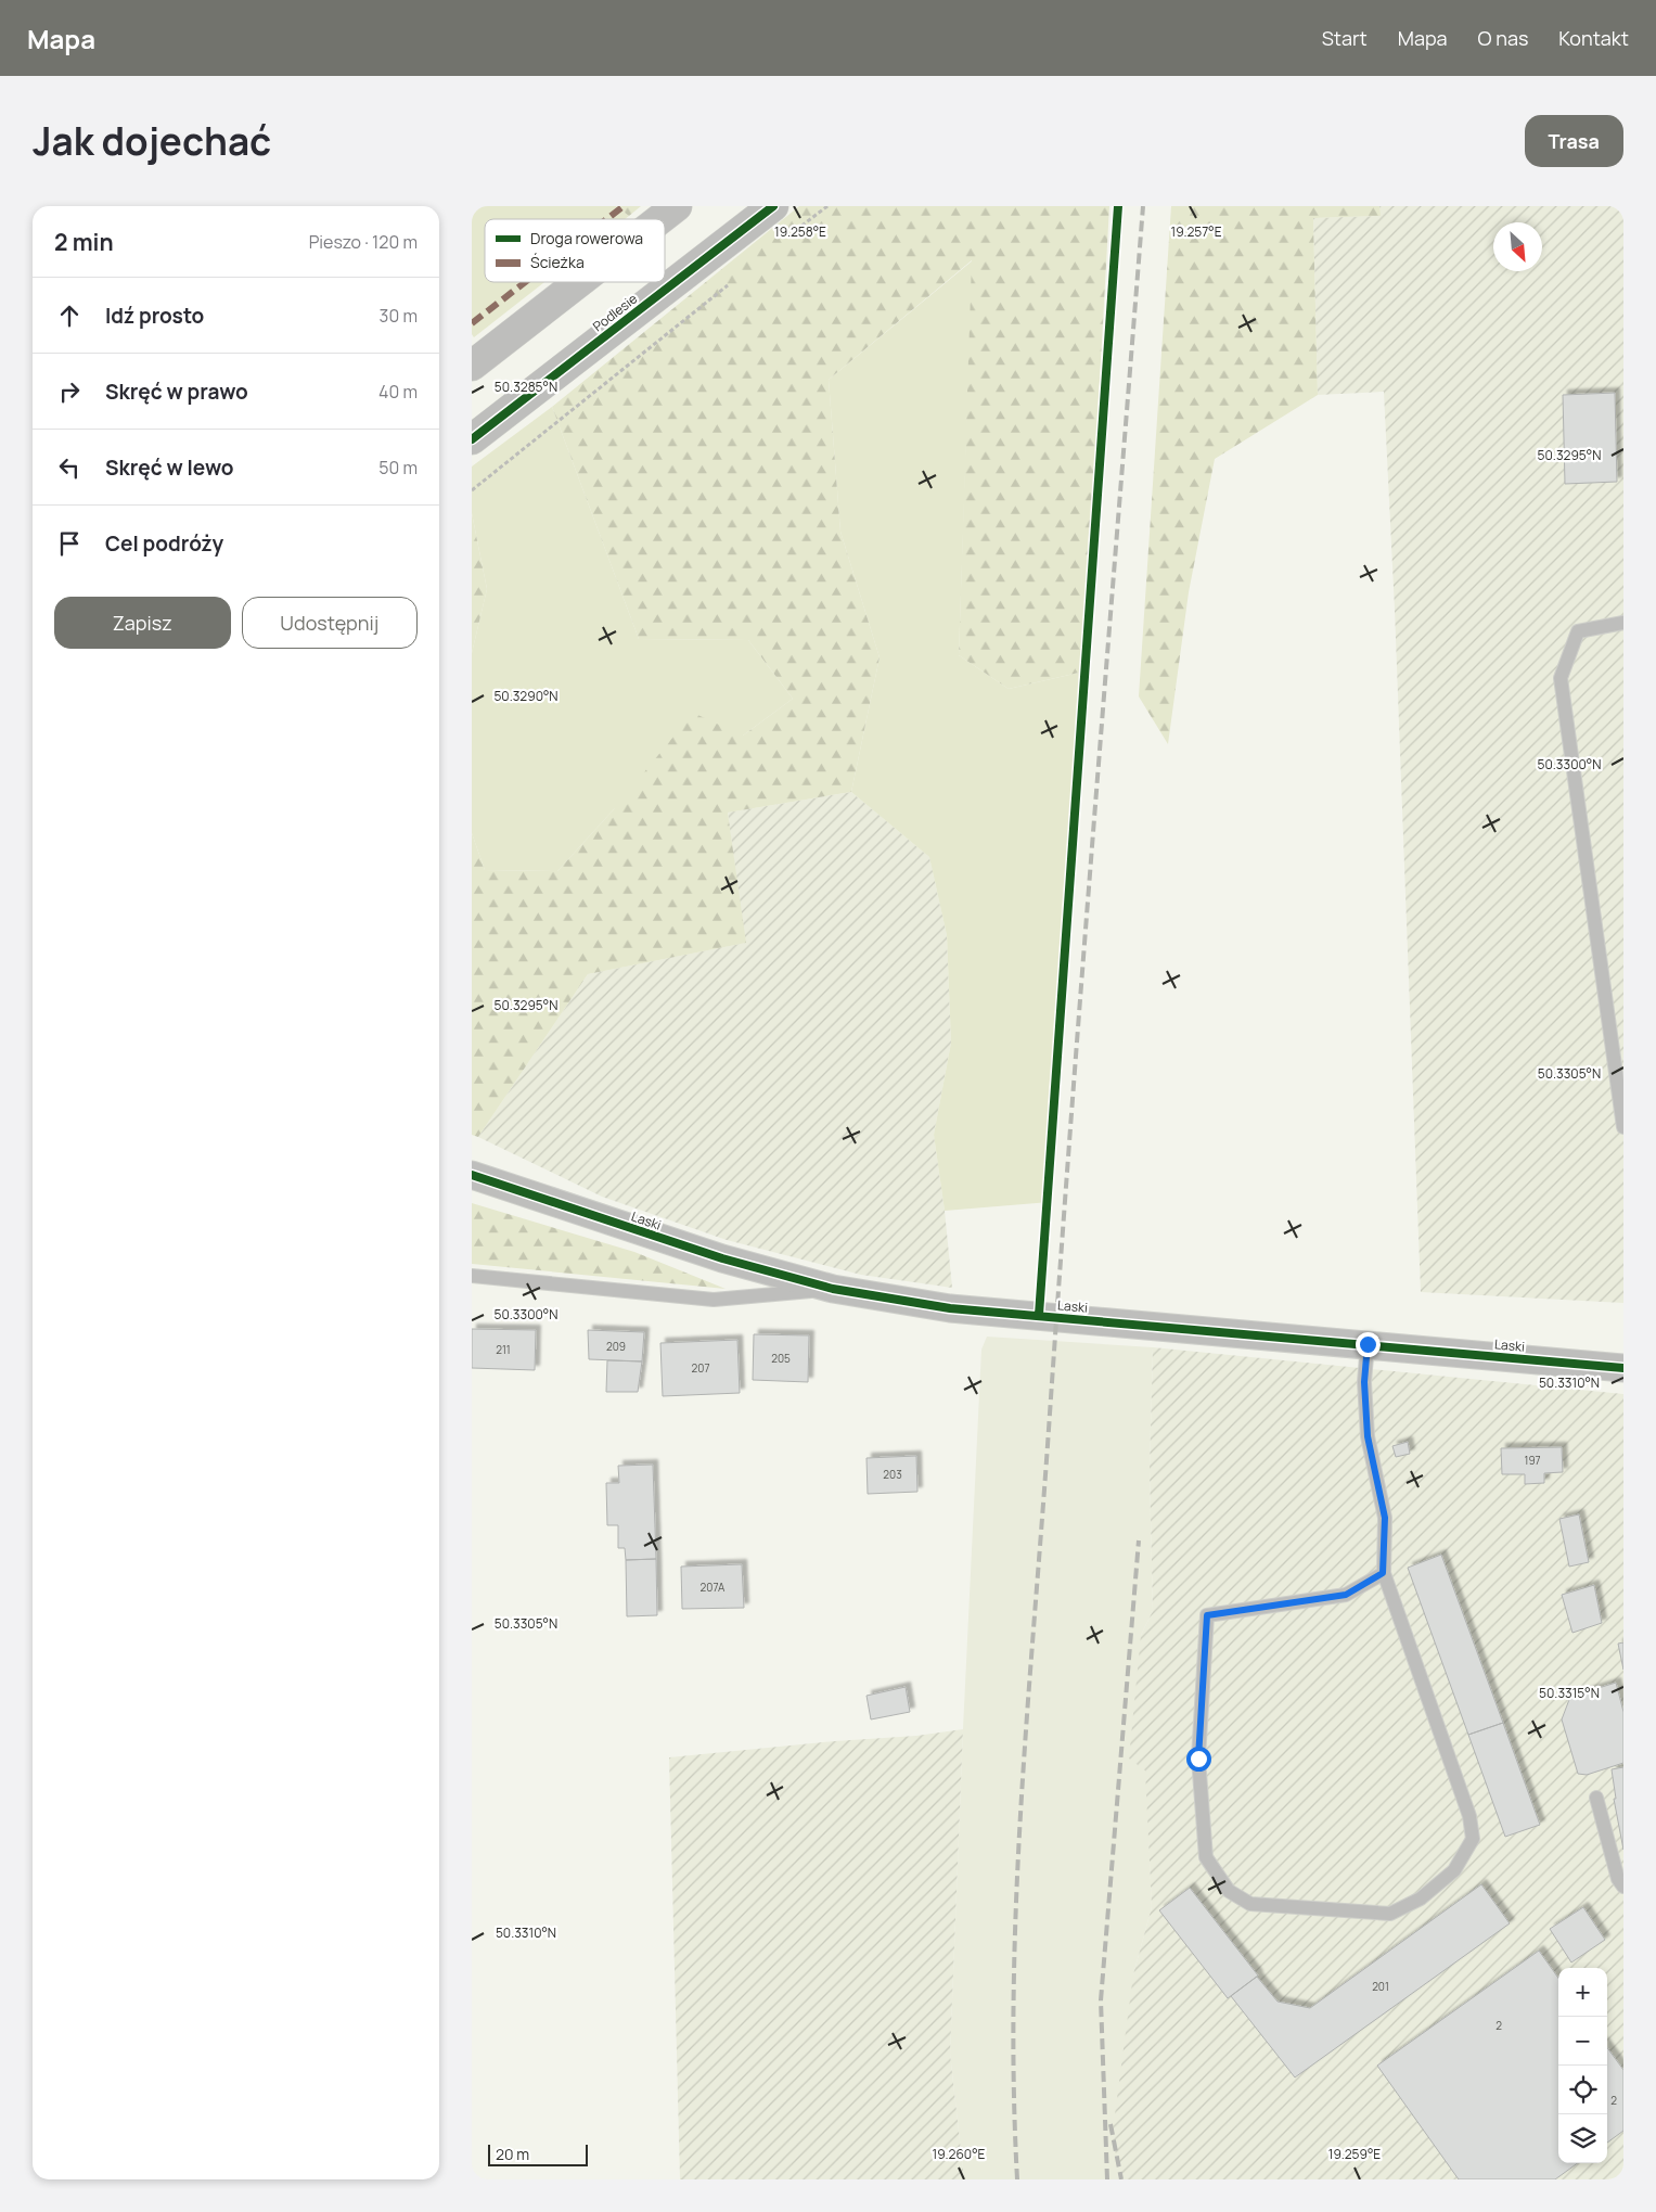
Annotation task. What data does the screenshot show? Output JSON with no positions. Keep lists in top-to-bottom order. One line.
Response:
{"streets":{"street":["Podlesie","Laski"]},"house_numbers":["209","211","205","207","197","203","207A","201","2","2"],"legend":["Droga rowerowa","Ścieżka"],"scale_bar":"20 m","north":"bottom right","page":{"header":"Mapa","nav":["Start","Mapa","O nas","Kontakt"],"title":"Jak dojechać","buttons":["Trasa",["Zapisz","Udostępnij"]],"heading":["2 min","Pieszo · 120 m"],"list":[["Idź prosto","30 m"],["Skręć w prawo","40 m"],["Skręć w lewo","50 m"],"Cel podróży"],"map_buttons":["+","−"],"scale":"20 m"},"coordinates":["19.257°E","19.258°E","50.3285°N","50.3295°N","50.3290°N","50.3300°N","50.3305°N","50.3310°N","50.3315°N","19.260°E","19.259°E"]}
